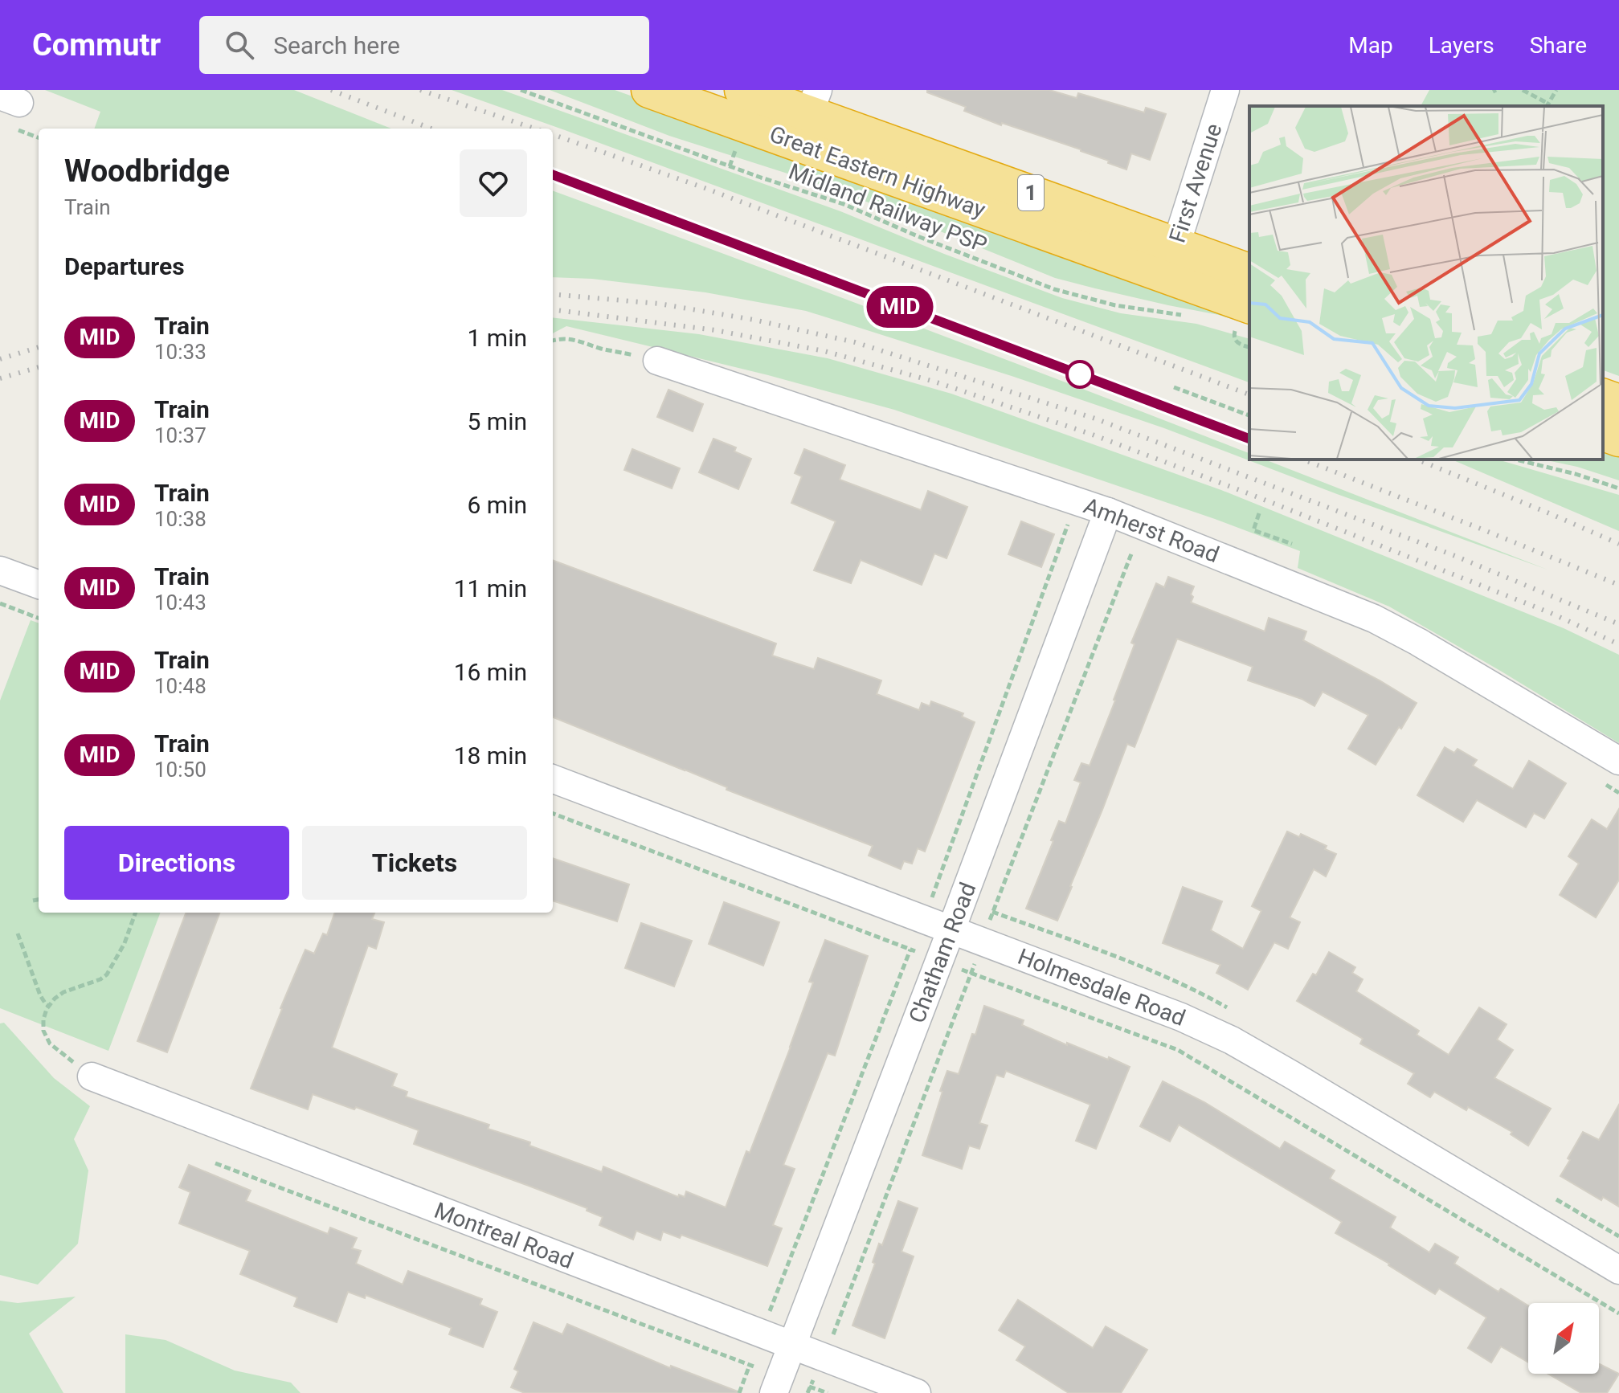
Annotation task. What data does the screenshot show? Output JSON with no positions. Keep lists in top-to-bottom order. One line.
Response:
{"streets":{"highway":["Great Eastern Highway","1"],"street":["First Avenue","Amherst Road","Chatham Road","Holmesdale Road","Montreal Road"],"path":["Midland Railway PSP"]},"crossings":[["Great Eastern Highway","First Avenue"],["Amherst Road","Chatham Road"],["Chatham Road","Holmesdale Road"],["Chatham Road","Montreal Road"]],"north":"top right","page":{"header":"Commutr","search":"Search here","nav":["Map","Layers","Share"],"on_map":"MID","heading":[["Woodbridge","Train"],"Departures"],"list":[{"mark":"MID","name":"Train","note":"10:33","value":"1 min"},{"mark":"MID","name":"Train","note":"10:37","value":"5 min"},{"mark":"MID","name":"Train","note":"10:38","value":"6 min"},{"mark":"MID","name":"Train","note":"10:43","value":"11 min"},{"mark":"MID","name":"Train","note":"10:48","value":"16 min"},{"mark":"MID","name":"Train","note":"10:50","value":"18 min"}],"buttons":["Directions","Tickets"]}}
